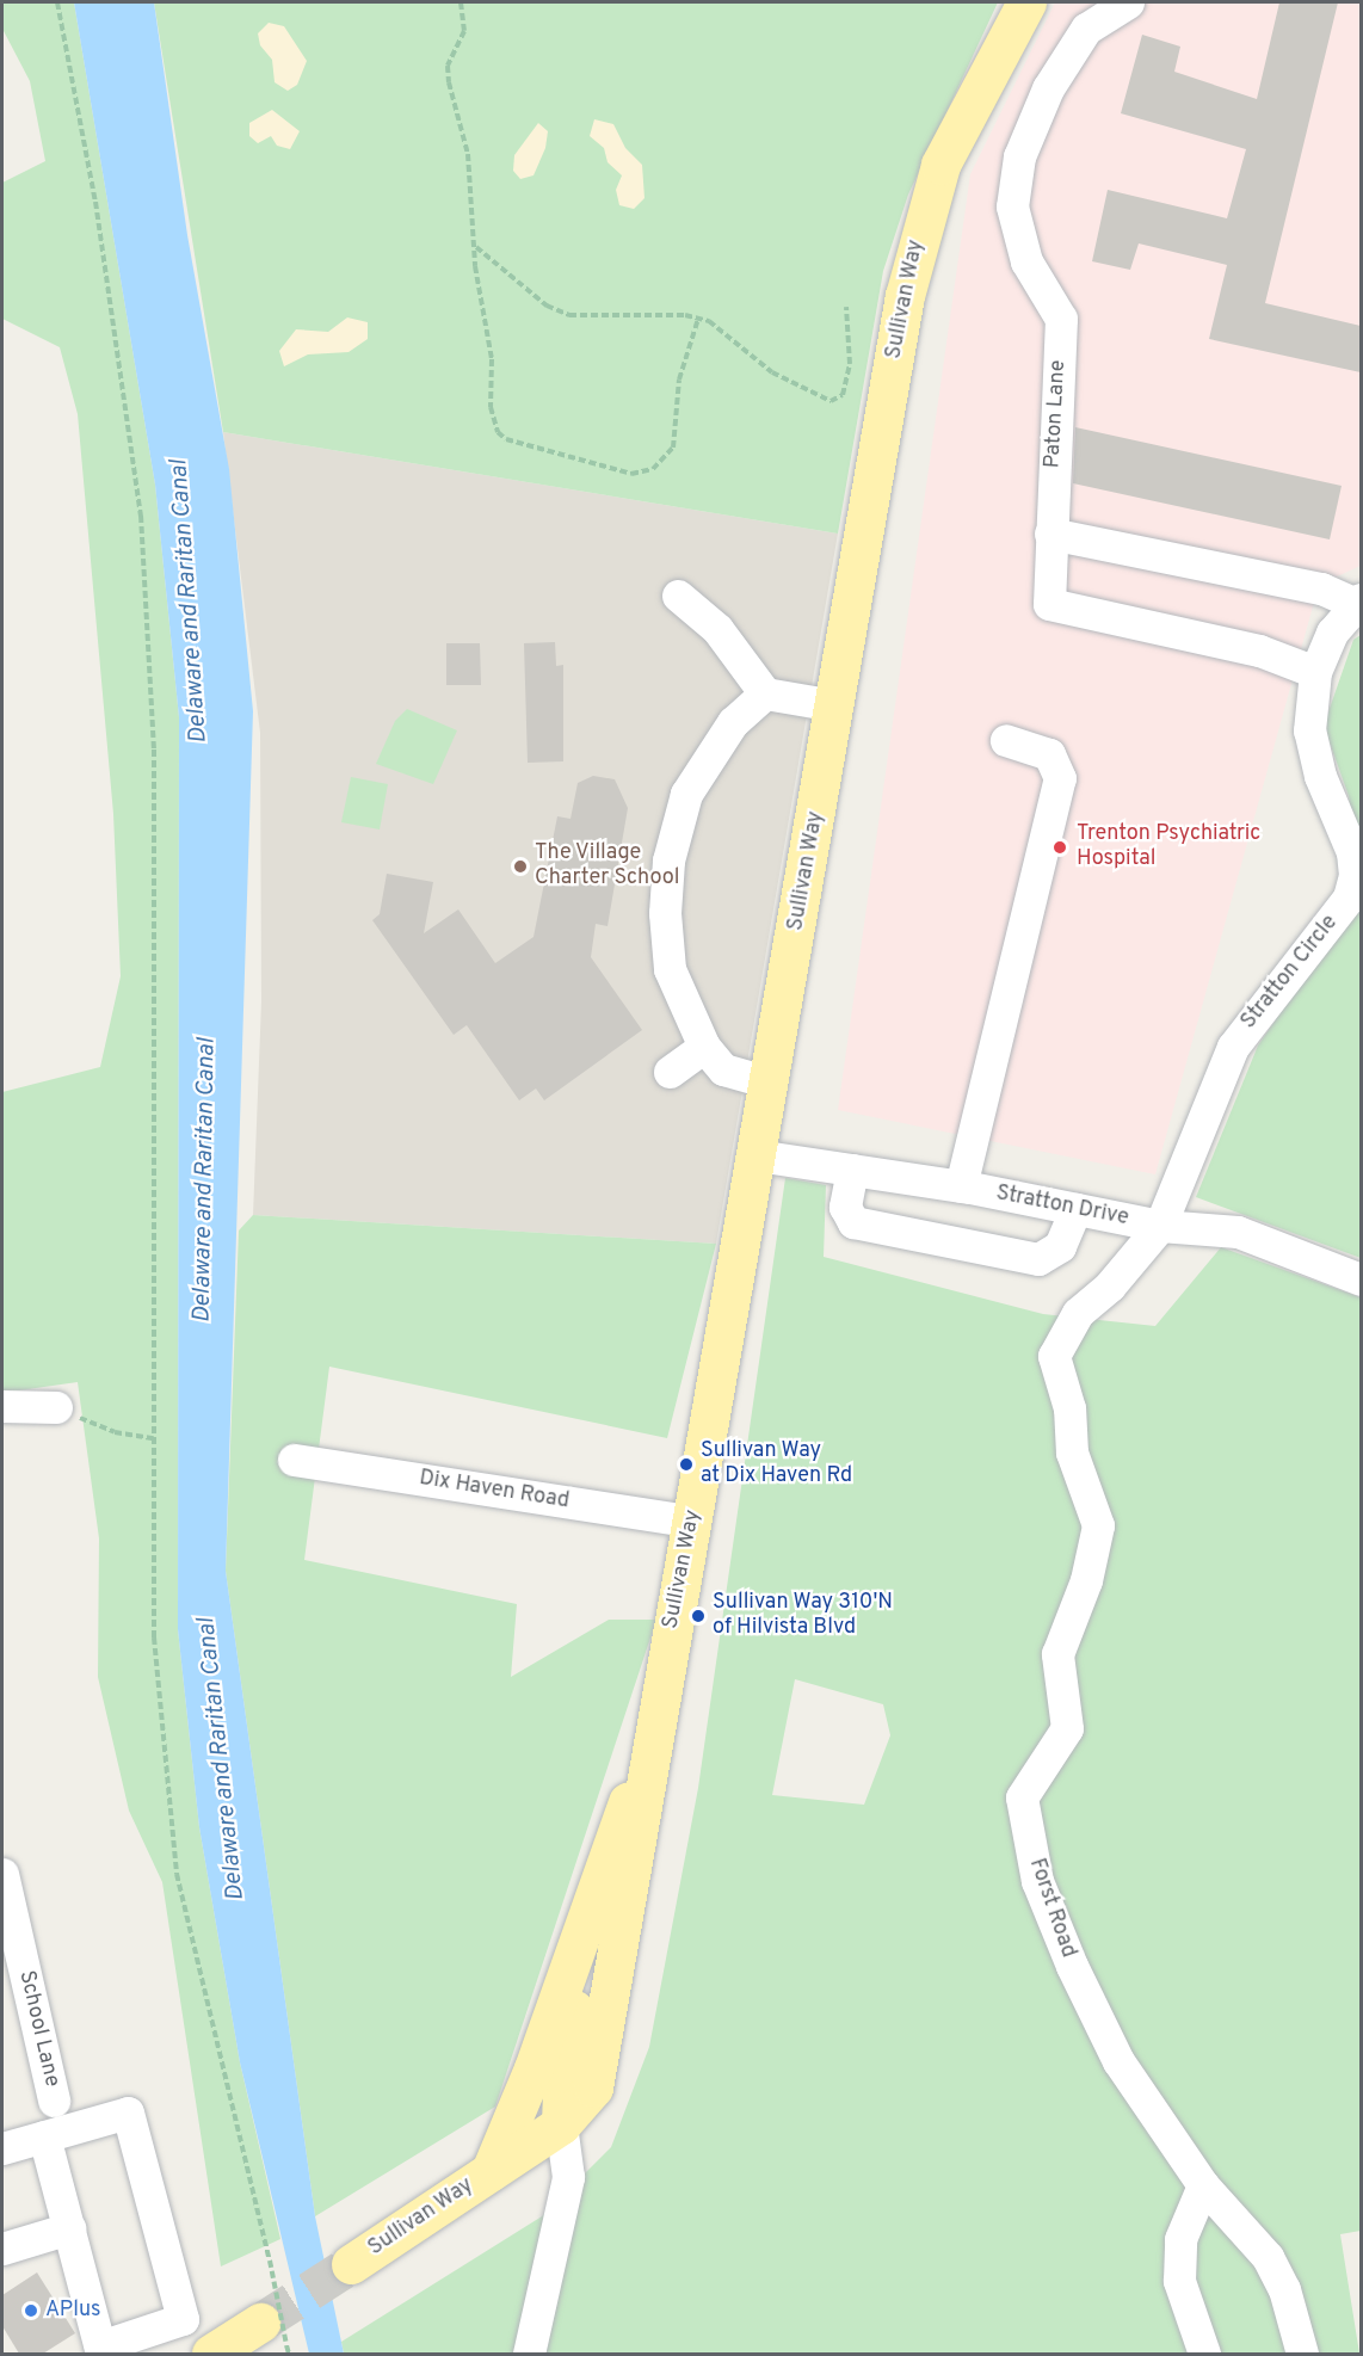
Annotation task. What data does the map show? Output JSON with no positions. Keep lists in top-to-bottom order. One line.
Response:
{"streets":{"main road":["Sullivan Way"],"street":["Paton Lane","Stratton Circle","Stratton Drive","Dix Haven Road","Forst Road","School Lane"]},"crossings":[["Sullivan Way","Stratton Drive"],["Sullivan Way","Dix Haven Road"],["Paton Lane","Stratton Circle"],["Stratton Circle","Stratton Drive"],["Stratton Circle","Forst Road"],["Stratton Drive","Forst Road"]],"water":["Delaware and Raritan Canal"],"places":["Trenton Psychiatric Hospital","The Village Charter School","Sullivan Way at Dix Haven Rd","Sullivan Way 310'N of Hilvista Blvd","APlus"]}
